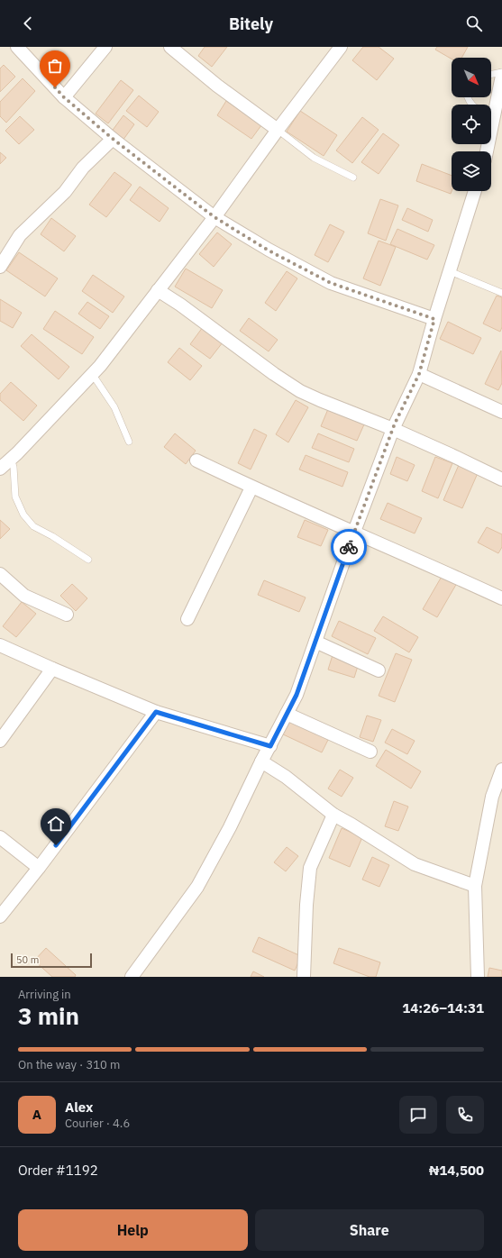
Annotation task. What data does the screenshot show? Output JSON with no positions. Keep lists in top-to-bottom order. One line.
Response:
{"scale_bar":"50 m","north":"bottom right","page":{"header":"Bitely","scale":"50 m","heading":["3 min","Arriving in","14:26–14:31"],"panel":["Alex","Courier · 4.6","Order #1192","₦14,500"],"bar":"On the way · 310 m","round":"A","buttons":["Help","Share"]}}
